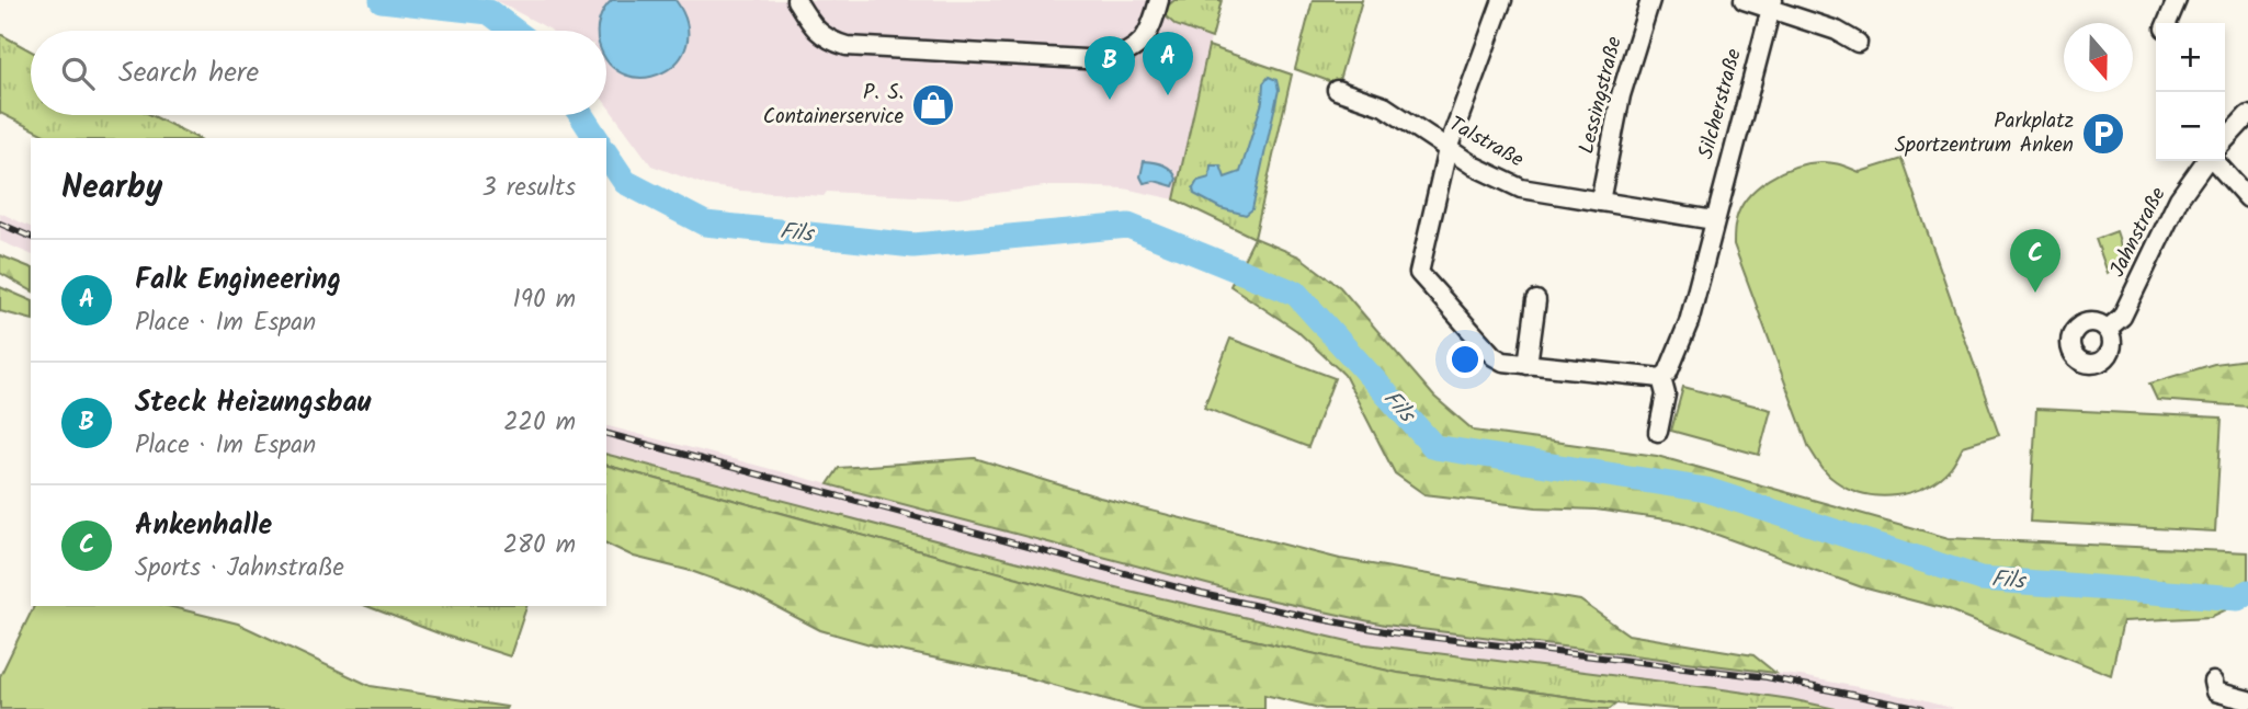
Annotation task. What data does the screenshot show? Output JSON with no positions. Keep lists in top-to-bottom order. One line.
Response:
{"streets":{"street":["Lessingstraße","Silcherstraße","Talstraße","Jahnstraße"]},"crossings":[["Lessingstraße","Talstraße"],["Silcherstraße","Talstraße"]],"water":["Fils"],"places":{"shop":["P. S. Containerservice"],"parking":["Parkplatz Sportzentrum Anken"]},"north":"bottom","page":{"map_buttons":["+","−"],"search":"Search here","pins":["A","B","C"],"heading":["Nearby","3 results"],"list":[{"mark":"A","name":"Falk Engineering","note":"Place · Im Espan","value":"190 m"},{"mark":"B","name":"Steck Heizungsbau","note":"Place · Im Espan","value":"220 m"},{"mark":"C","name":"Ankenhalle","note":"Sports · Jahnstraße","value":"280 m"}]}}
